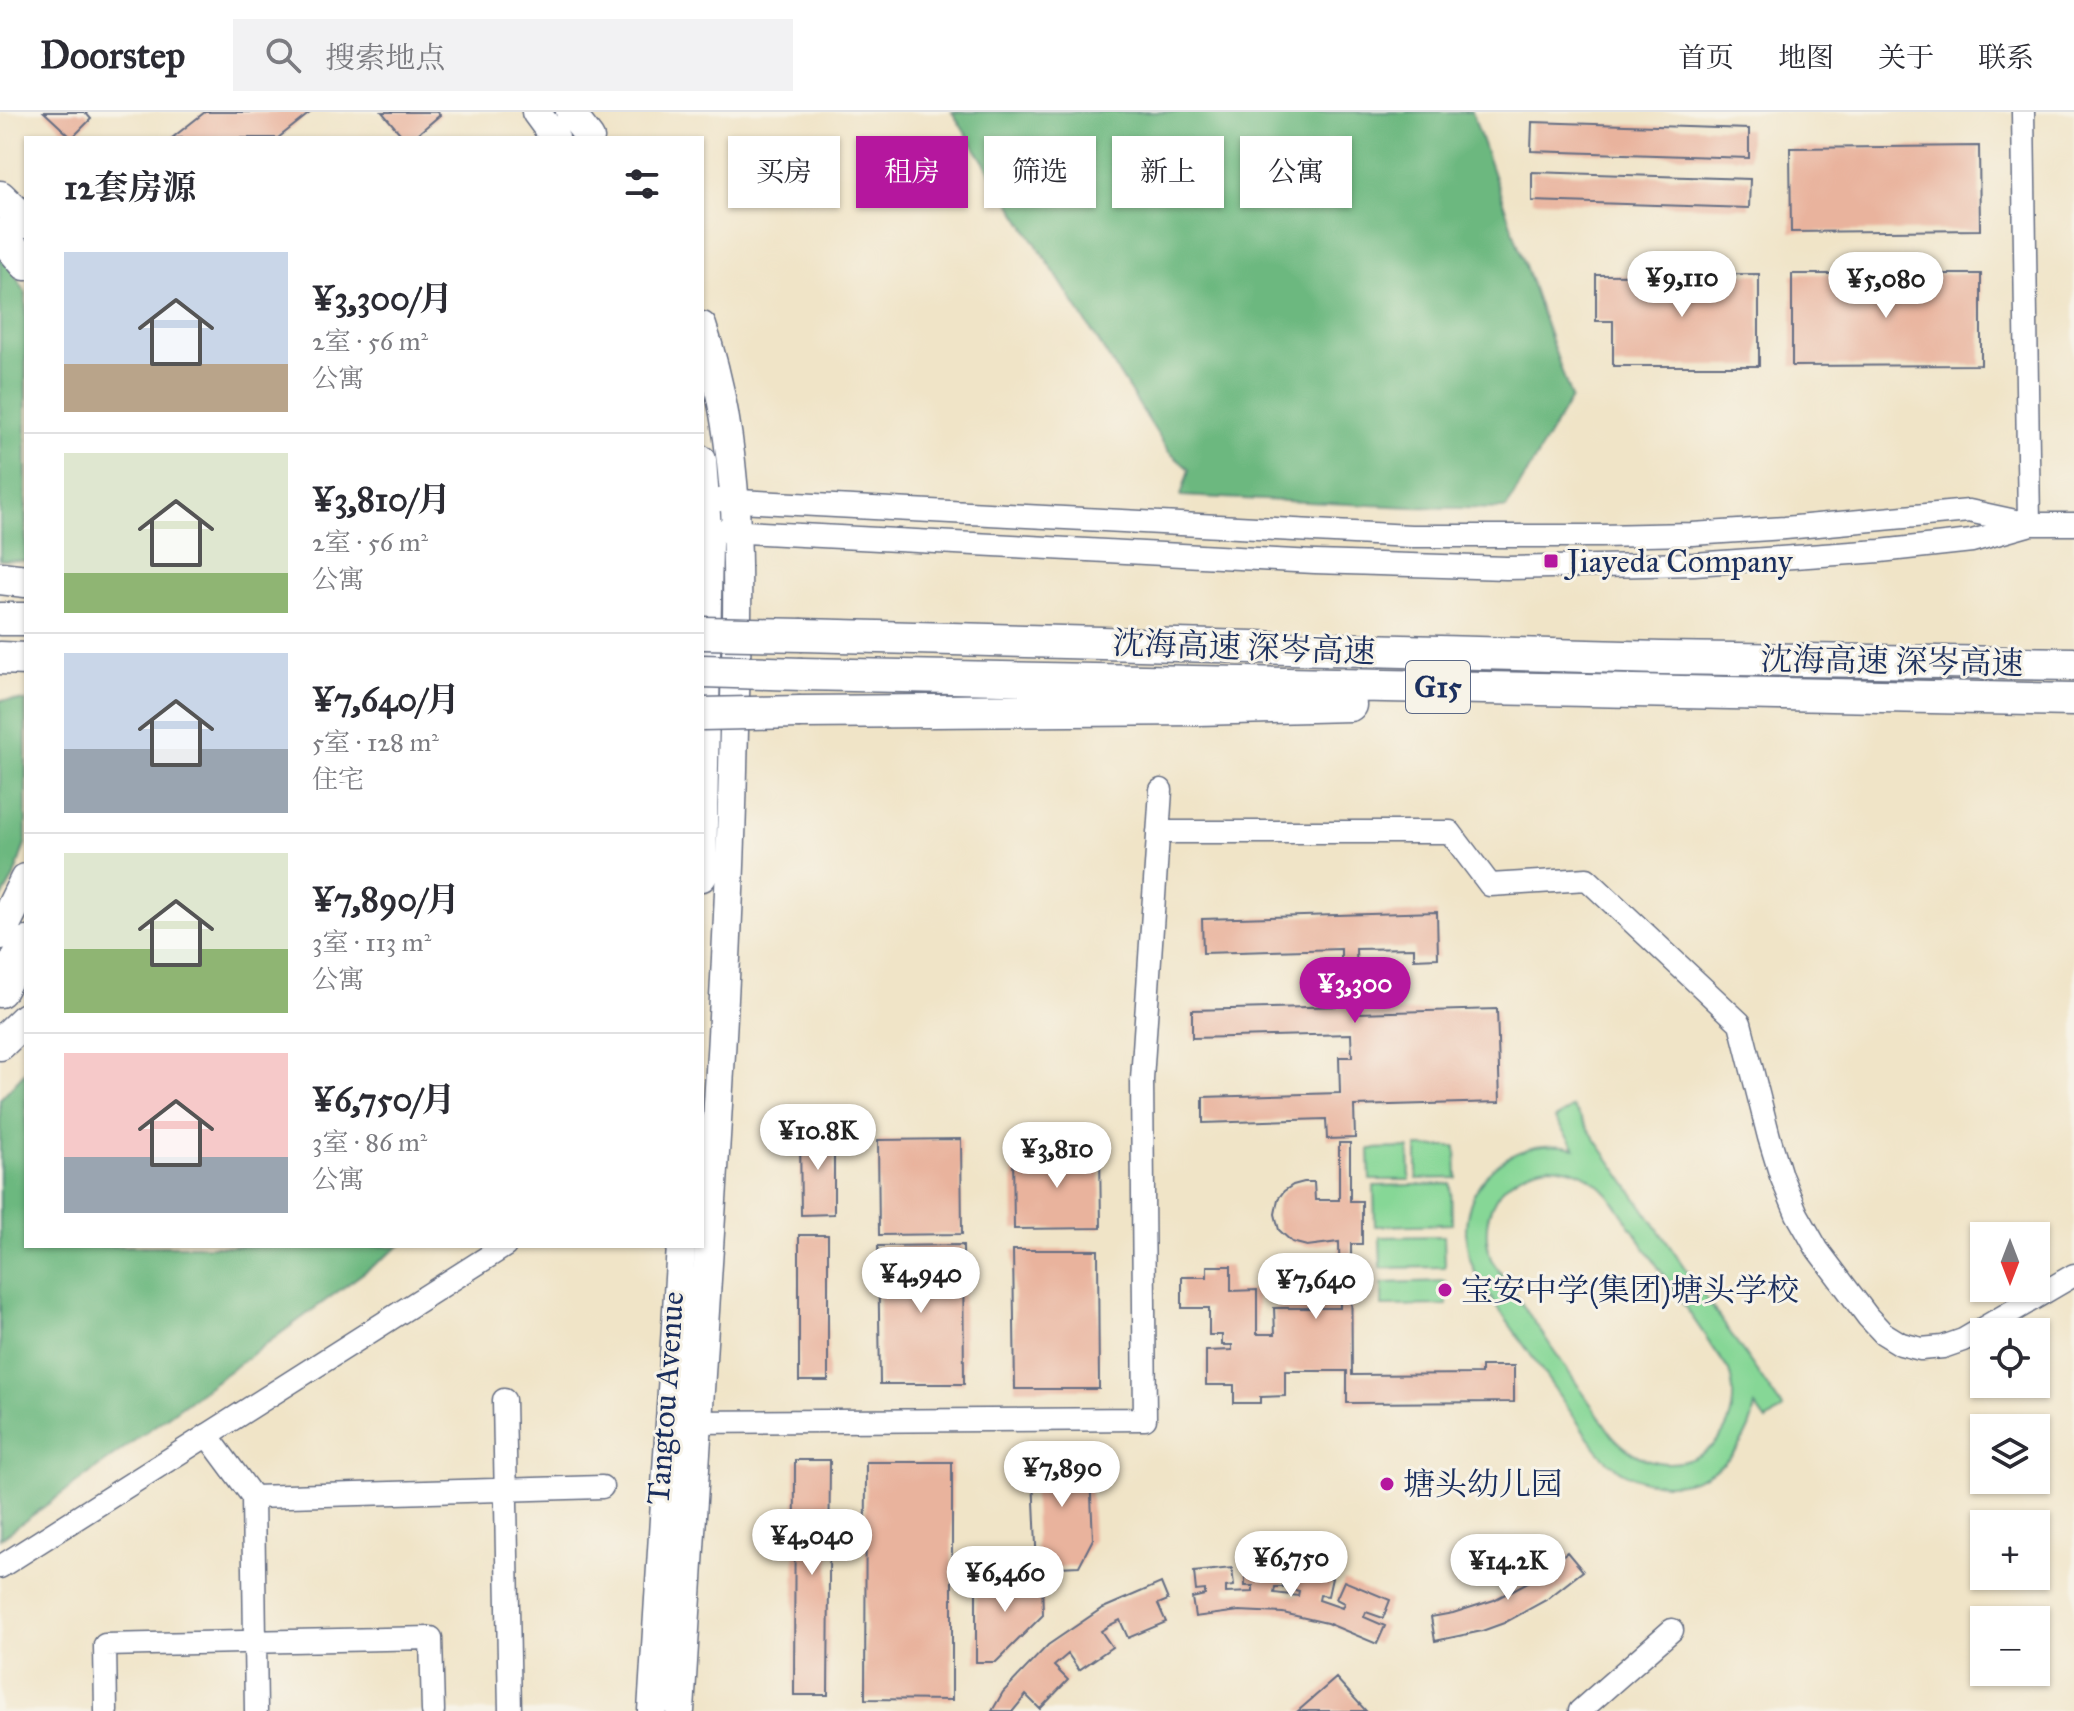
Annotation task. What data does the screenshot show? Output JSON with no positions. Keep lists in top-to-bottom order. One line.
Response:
{"streets":{"highway":["沈海高速 深岑高速","G15"],"main road":["Tangtou Avenue"]},"places":{"transit":["Jiayeda Company"],"other":["宝安中学(集团)塘头学校","塘头幼儿园"]},"north":"bottom","page":{"header":"Doorstep","search":"搜索地点","nav":["首页","地图","关于","联系"],"chip":["买房","租房","筛选","新上","公寓"],"heading":"12套房源","list":[{"name":"¥3,300/月","note":"2室 · 56 m² · 公寓"},{"name":"¥3,810/月","note":"2室 · 56 m² · 公寓"},{"name":"¥7,640/月","note":"5室 · 128 m² · 住宅"},{"name":"¥7,890/月","note":"3室 · 113 m² · 公寓"},{"name":"¥6,750/月","note":"3室 · 86 m² · 公寓"}],"price":["¥9,110","¥5,080","¥3,300","¥10.8K","¥3,810","¥4,940","¥7,640","¥7,890","¥4,040","¥6,750","¥14.2K","¥6,460"],"map_buttons":["+","−"]}}
